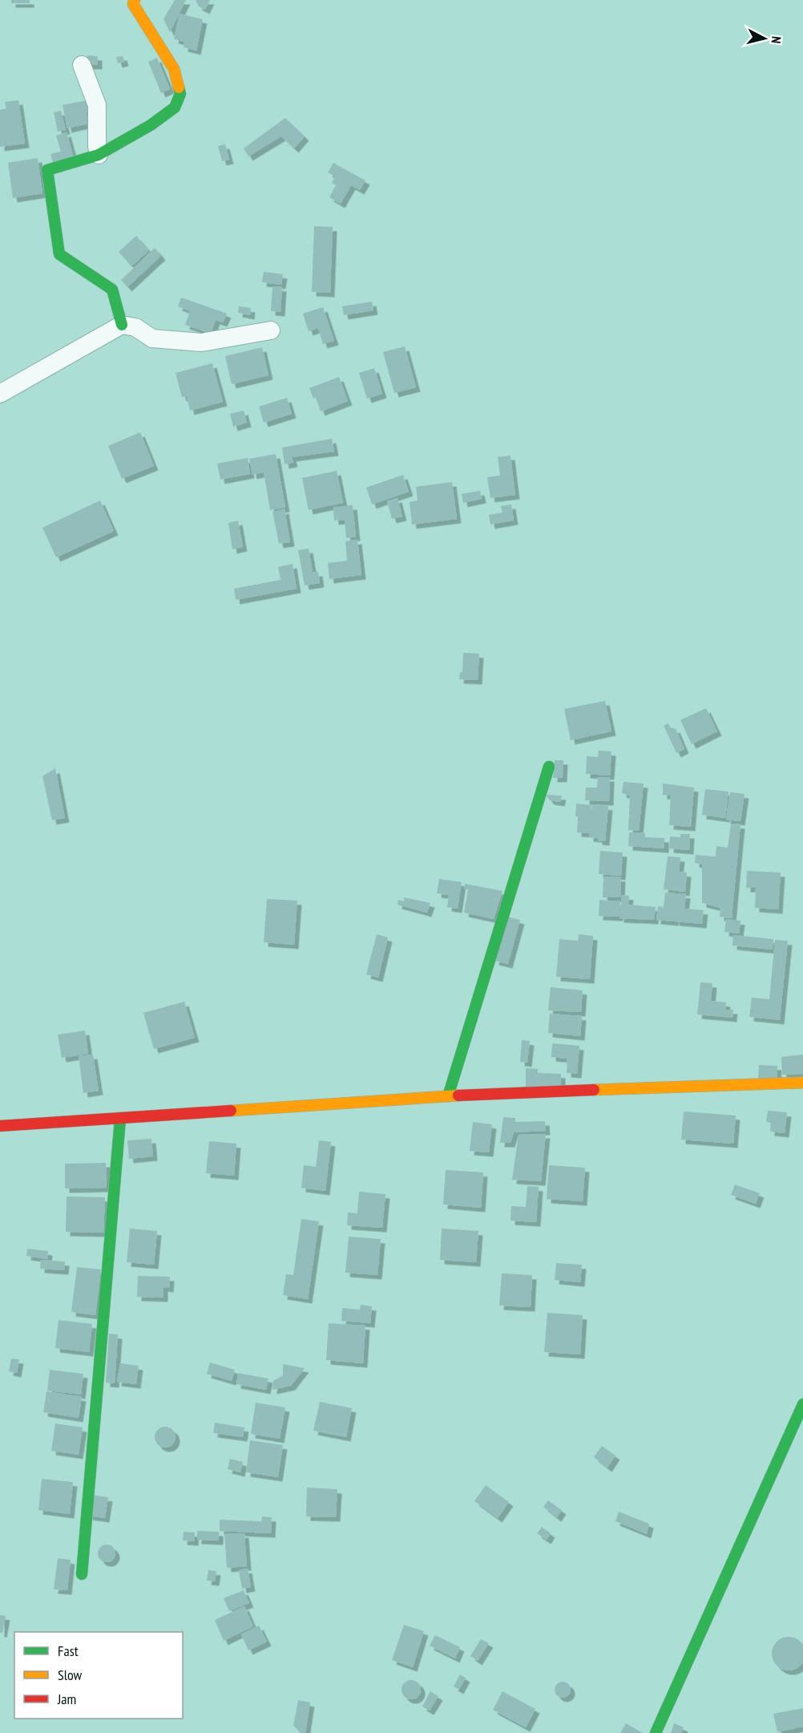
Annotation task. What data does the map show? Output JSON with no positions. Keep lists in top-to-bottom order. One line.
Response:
{"legend":["Fast","Slow","Jam"],"north":"right"}
